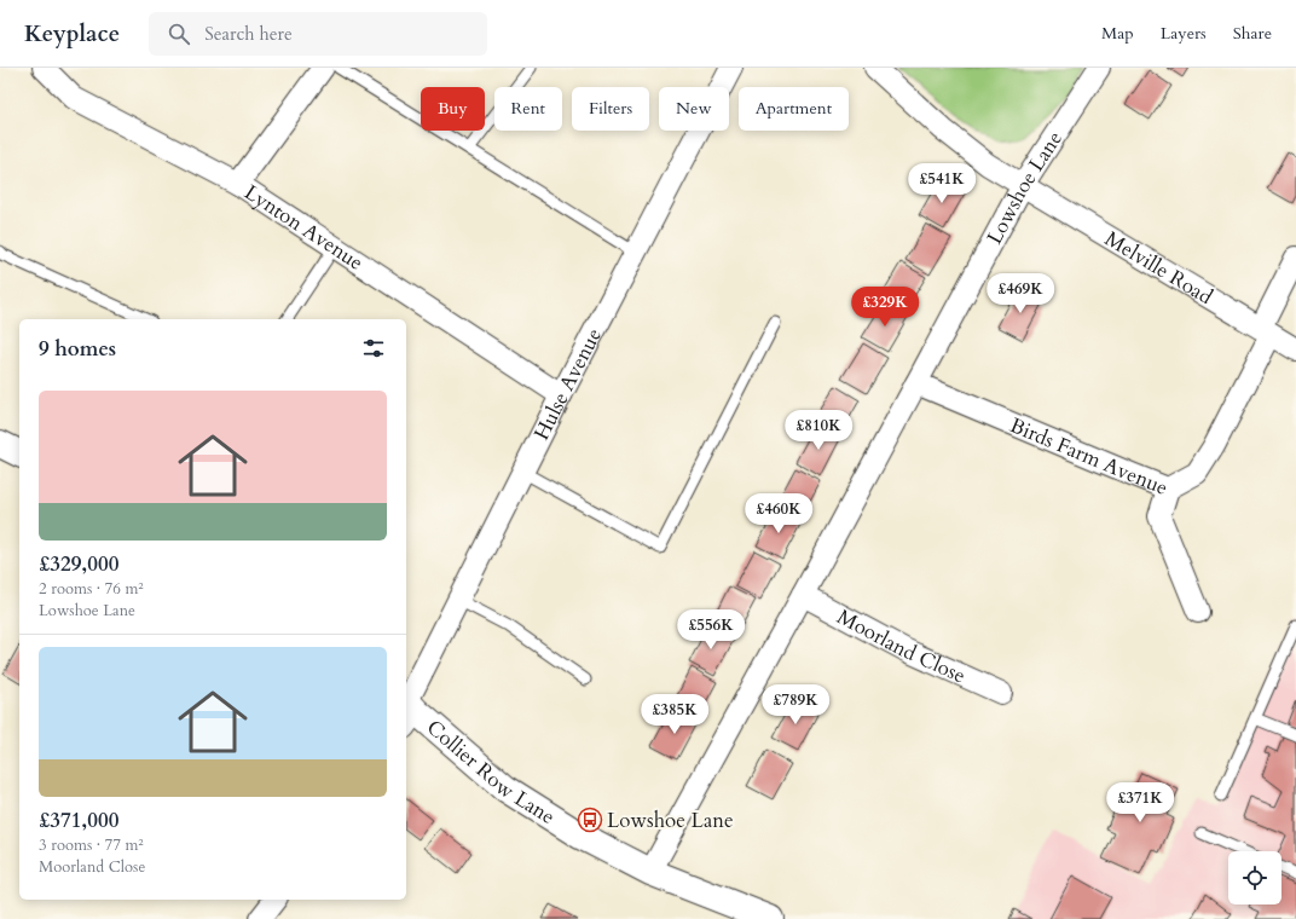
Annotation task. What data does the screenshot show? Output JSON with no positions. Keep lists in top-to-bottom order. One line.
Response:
{"streets":{"main road":["Collier Row Lane"],"street":["Lowshoe Lane","Lynton Avenue","Melville Road","Hulse Avenue","Birds Farm Avenue","Moorland Close"]},"crossings":[["Lowshoe Lane","Melville Road"],["Lowshoe Lane","Birds Farm Avenue"],["Lowshoe Lane","Moorland Close"],["Lowshoe Lane","Collier Row Lane"],["Lynton Avenue","Hulse Avenue"],["Melville Road","Birds Farm Avenue"],["Hulse Avenue","Collier Row Lane"]],"places":{"bus stop":["Lowshoe Lane"]},"page":{"header":"Keyplace","search":"Search here","nav":["Map","Layers","Share"],"chip":["Buy","Rent","Filters","New","Apartment"],"price":["£541K","£469K","£329K","£810K","£460K","£556K","£789K","£385K","£371K"],"heading":"9 homes","list":[{"name":"£329,000","note":"2 rooms · 76 m² · Lowshoe Lane"},{"name":"£371,000","note":"3 rooms · 77 m² · Moorland Close"}]}}
